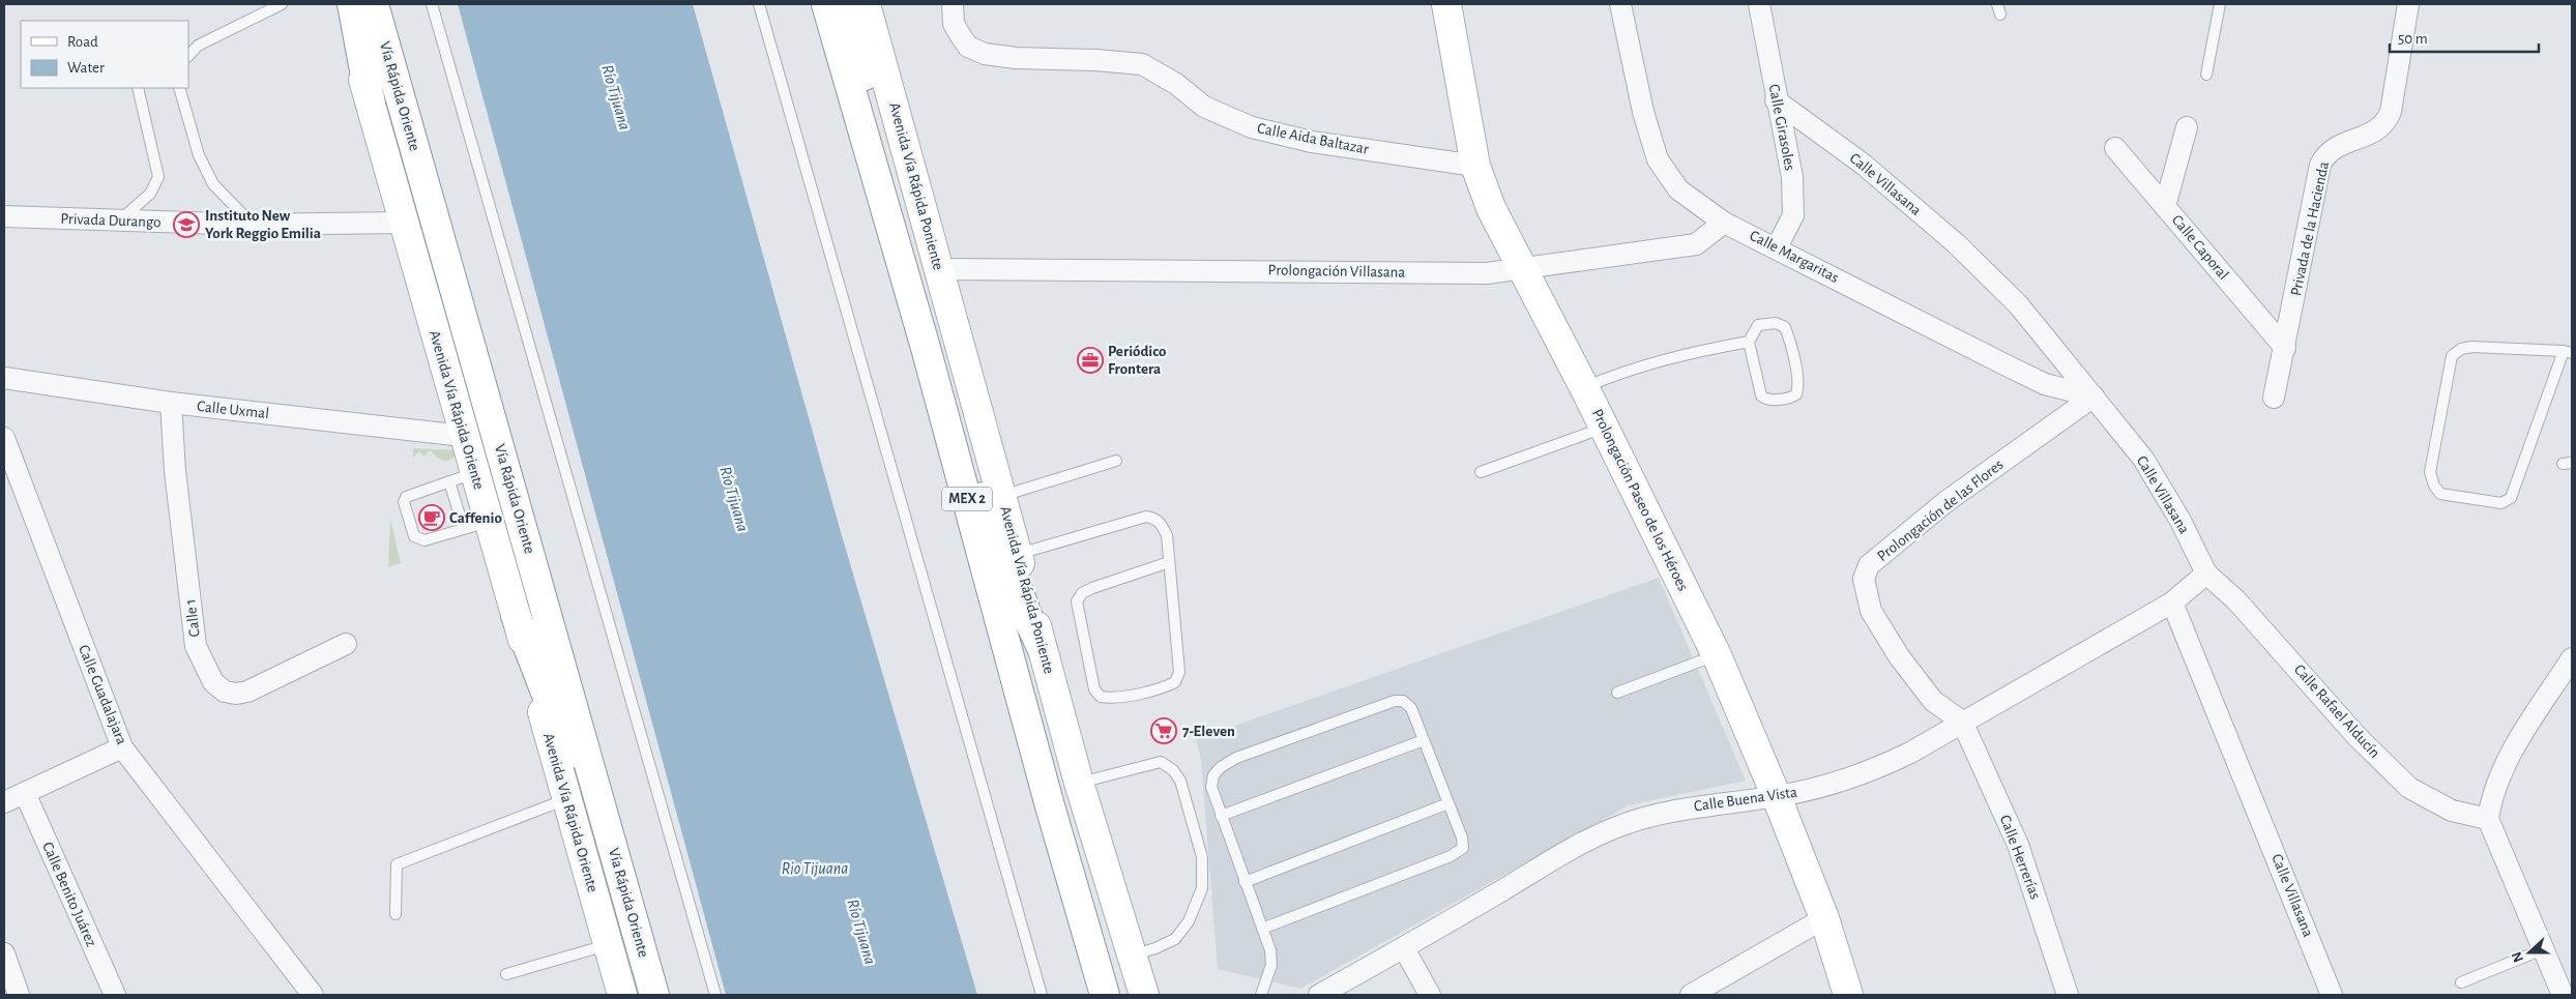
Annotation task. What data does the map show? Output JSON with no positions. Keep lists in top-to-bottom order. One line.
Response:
{"streets":{"main road":["Vía Rápida Oriente","Avenida Vía Rápida Poniente","Avenida Vía Rápida Oriente","MEX 2","Prolongación Paseo de los Héroes"],"street":["Calle Girasoles","Calle Aida Baltazar","Calle Villasana","Privada Durango","Privada de la Hacienda","Calle Caporal","Calle Margaritas","Prolongación Villasana","Calle Uxmal","Prolongación de las Flores","Calle 1","Calle Guadalajara","Calle Rafael Alducín","Calle Buena Vista","Calle Herrerías","Calle Benito Juárez"]},"crossings":[["Calle Girasoles","Calle Villasana"],["Calle Girasoles","Calle Margaritas"],["Calle Aida Baltazar","Prolongación Paseo de los Héroes"],["Calle Villasana","Calle Margaritas"],["Calle Villasana","Prolongación de las Flores"],["Calle Villasana","Calle Rafael Alducín"],["Calle Villasana","Calle Buena Vista"],["Avenida Vía Rápida Poniente","Prolongación Villasana"],["Privada Durango","Avenida Vía Rápida Oriente"],["Privada de la Hacienda","Calle Caporal"],["Calle Margaritas","Prolongación Villasana"],["Calle Margaritas","Prolongación de las Flores"],["Prolongación Villasana","Prolongación Paseo de los Héroes"],["Calle Uxmal","Avenida Vía Rápida Oriente"],["Calle Uxmal","Calle 1"],["Prolongación Paseo de los Héroes","Calle Buena Vista"],["Prolongación de las Flores","Calle Buena Vista"],["Prolongación de las Flores","Calle Herrerías"],["Calle Buena Vista","Calle Herrerías"]],"water":["Río Tijuana","Rio Tijuana"],"places":{"school or university":["Instituto New York Reggio Emilia"],"office":["Periódico Frontera"],"cafe":["Caffenio"],"supermarket":["7-Eleven"]},"legend":["Road","Water"],"scale_bar":"50 m","north":"left"}
